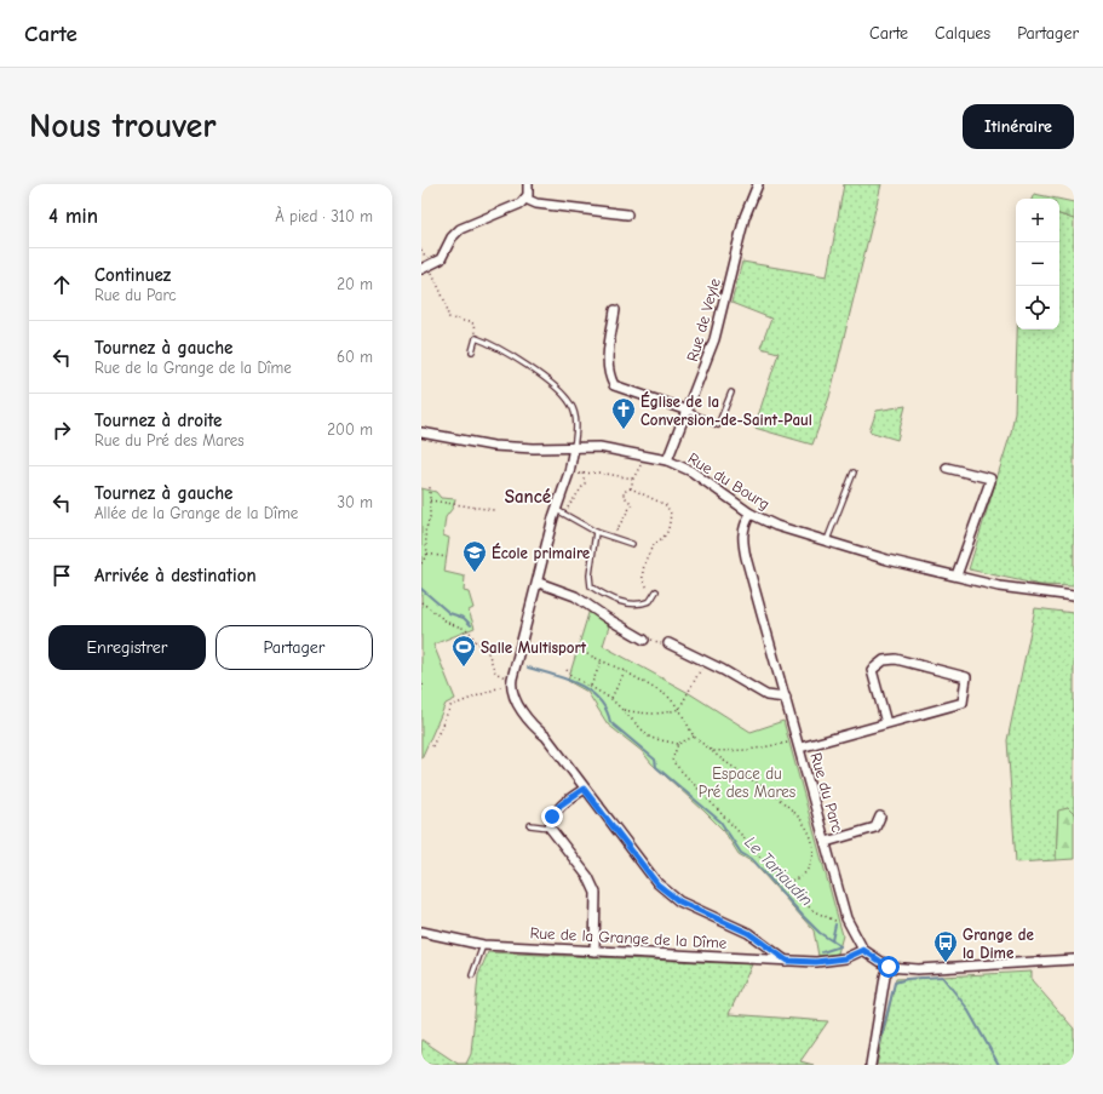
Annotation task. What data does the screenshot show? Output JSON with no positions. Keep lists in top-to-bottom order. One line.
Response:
{"streets":{"street":["Rue de Veyle","Rue du Bourg","Rue du Parc","Rue de la Grange de la Dîme"]},"crossings":[["Rue de Veyle","Rue du Bourg"],["Rue du Bourg","Rue du Parc"],["Rue du Parc","Rue de la Grange de la Dîme"]],"districts":["Sancé"],"water":["Le Tariaudin"],"parks":["Espace du Pré des Mares"],"places":{"church":["Église de la Conversion-de-Saint-Paul"],"school or university":["École primaire"],"sports":["Salle Multisport"],"bus stop":["Grange de la Dime"]},"page":{"header":"Carte","nav":["Carte","Calques","Partager"],"buttons":["Itinéraire",["Enregistrer","Partager"]],"title":"Nous trouver","heading":["4 min","À pied · 310 m"],"map_buttons":["+","−"],"list":[["Continuez","Rue du Parc","20 m"],["Tournez à gauche","Rue de la Grange de la Dîme","60 m"],["Tournez à droite","Rue du Pré des Mares","200 m"],["Tournez à gauche","Allée de la Grange de la Dîme","30 m"],"Arrivée à destination"]}}
